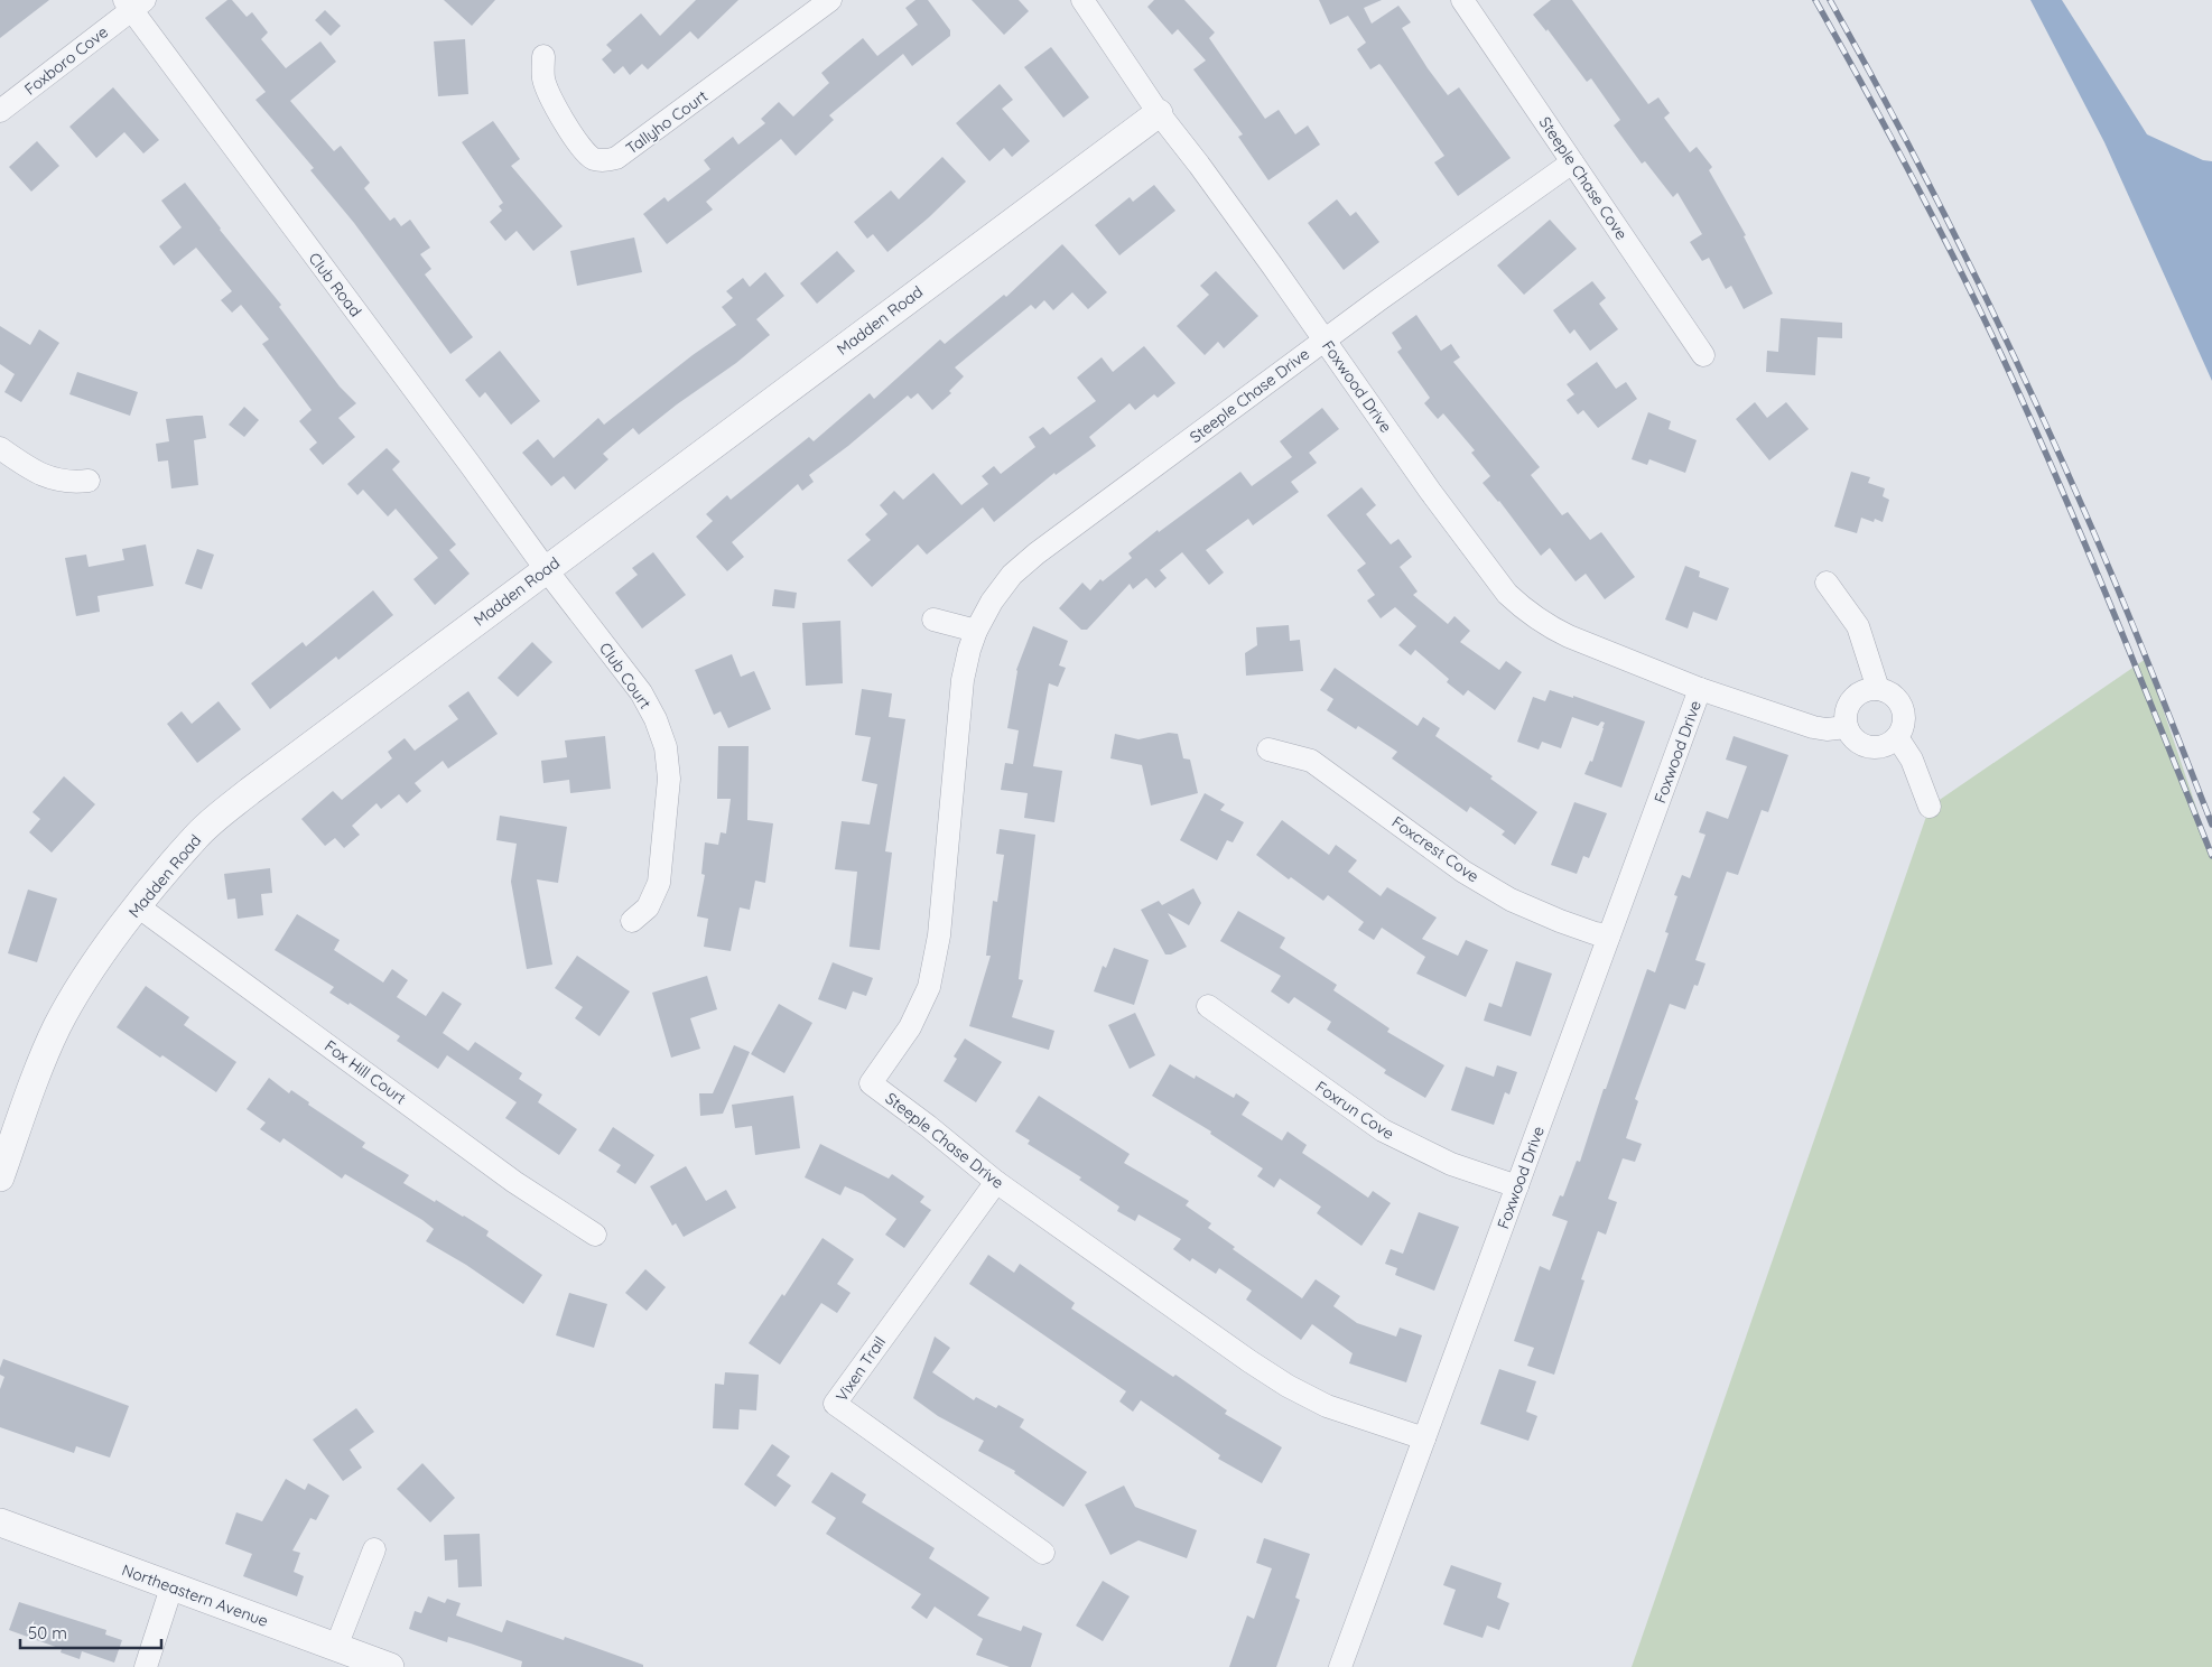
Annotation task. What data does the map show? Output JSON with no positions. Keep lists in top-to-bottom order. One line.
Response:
{"streets":{"street":["Foxboro Cove","Tallyho Court","Steeple Chase Cove","Club Road","Madden Road","Foxwood Drive","Steeple Chase Drive","Club Court","Foxcrest Cove","Fox Hill Court","Foxrun Cove","Vixen Trail","Northeastern Avenue"]},"crossings":[["Foxboro Cove","Club Road"],["Steeple Chase Cove","Steeple Chase Drive"],["Club Road","Madden Road"],["Club Road","Club Court"],["Madden Road","Foxwood Drive"],["Madden Road","Club Court"],["Madden Road","Fox Hill Court"],["Foxwood Drive","Steeple Chase Drive"],["Foxwood Drive","Foxcrest Cove"],["Foxwood Drive","Foxrun Cove"],["Steeple Chase Drive","Vixen Trail"]],"scale_bar":"50 m"}
